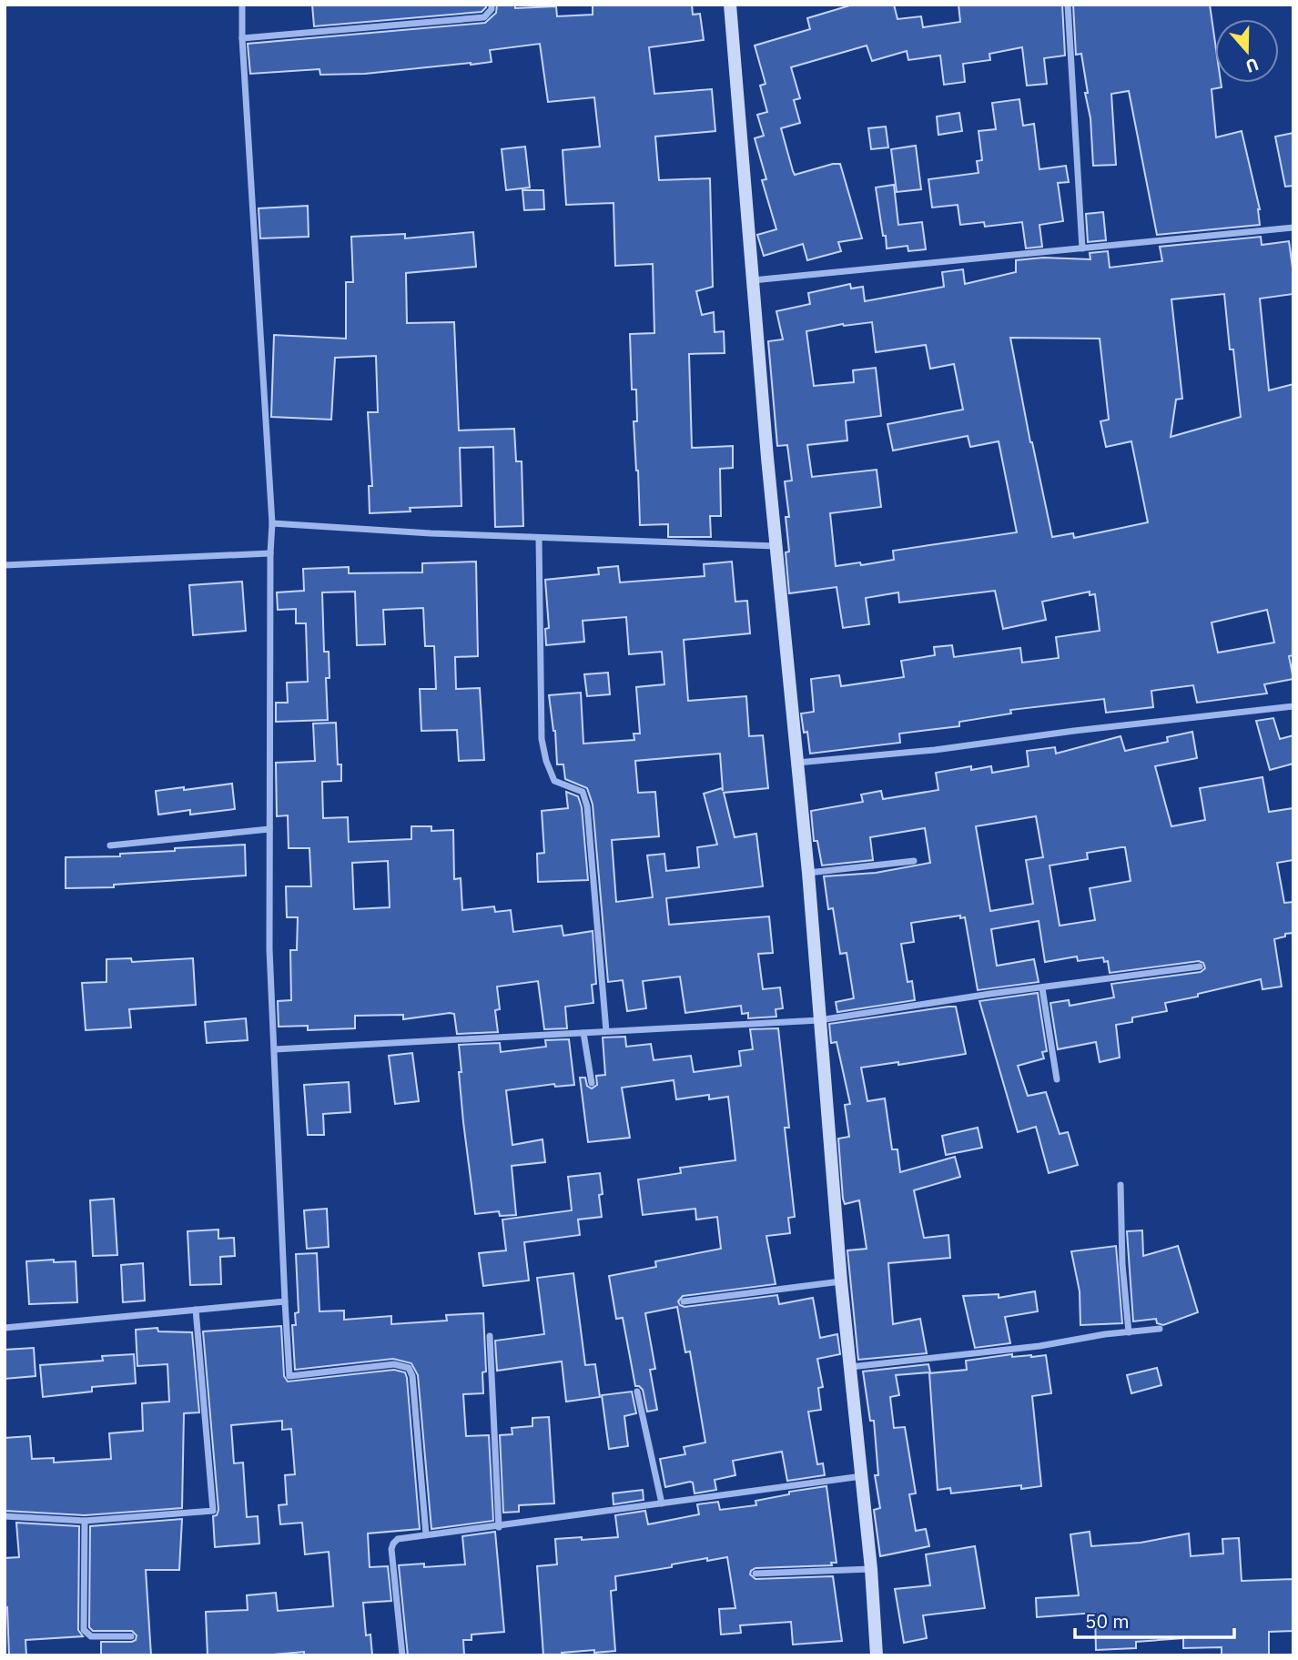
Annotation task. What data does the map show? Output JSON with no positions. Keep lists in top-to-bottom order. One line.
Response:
{"scale_bar":"50 m","north":"bottom"}
